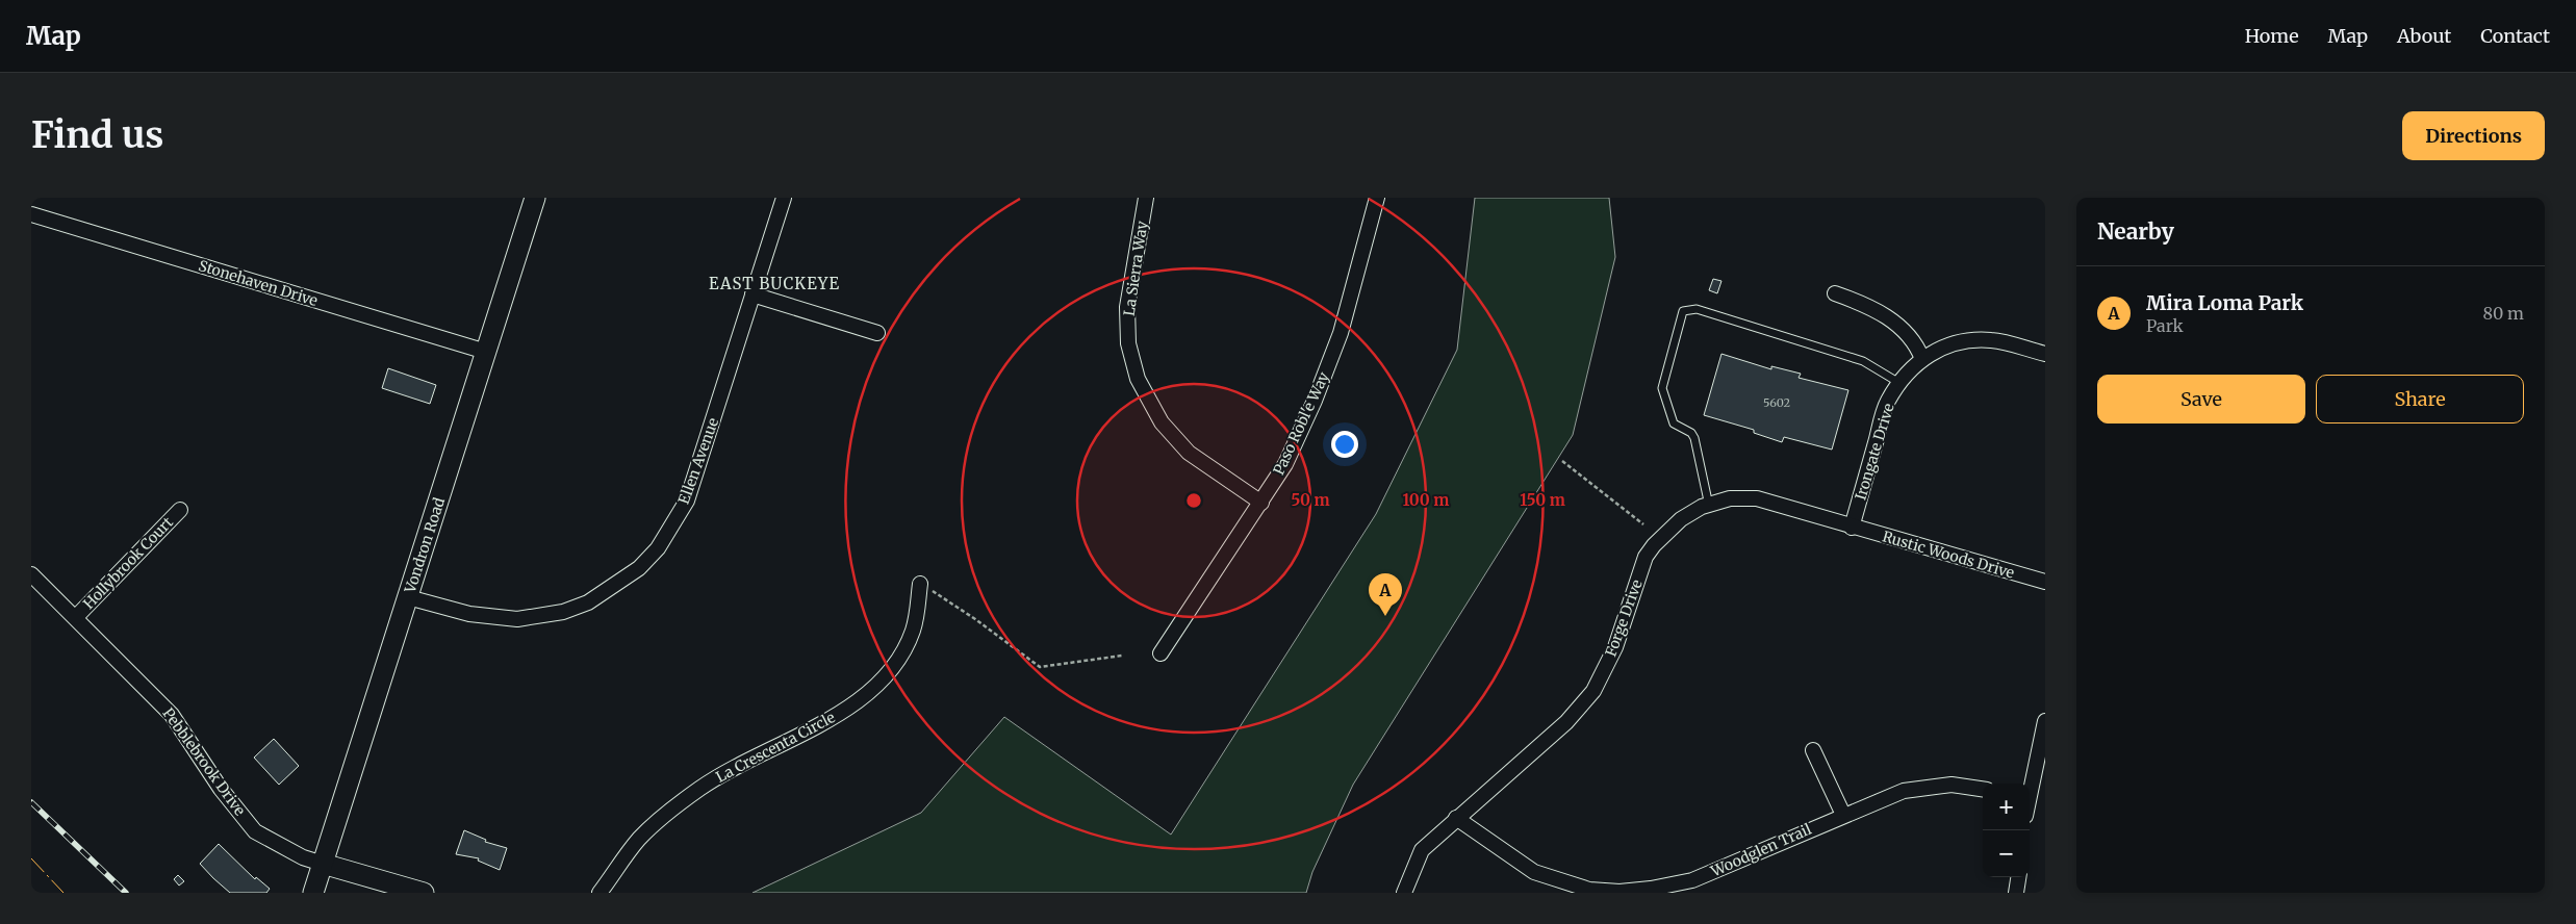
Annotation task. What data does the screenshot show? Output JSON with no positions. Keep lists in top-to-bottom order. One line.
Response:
{"streets":{"street":["La Sierra Way","Stonehaven Drive","Paso Robl'e Way","Irongate Drive","Ellen Avenue","Vondron Road","Rustic Woods Drive","Hollybrook Court","Forge Drive","La Crescenta Circle","Pebblebrook Drive","Woodglen Trail"]},"crossings":[["La Sierra Way","Paso Robl'e Way"],["Stonehaven Drive","Vondron Road"],["Irongate Drive","Rustic Woods Drive"],["Irongate Drive","Forge Drive"],["Ellen Avenue","Vondron Road"],["Vondron Road","Pebblebrook Drive"],["Rustic Woods Drive","Forge Drive"],["Hollybrook Court","Pebblebrook Drive"],["Forge Drive","Woodglen Trail"]],"districts":["EAST BUCKEYE"],"house_numbers":["5602"],"page":{"header":"Map","nav":["Home","Map","About","Contact"],"buttons":["Directions",["Save","Share"]],"title":"Find us","heading":"Nearby","list":[{"mark":"A","name":"Mira Loma Park","note":"Park","value":"80 m"}],"pins":"A","map_buttons":["+","−"]},"rings":["50 m","100 m","150 m"]}
